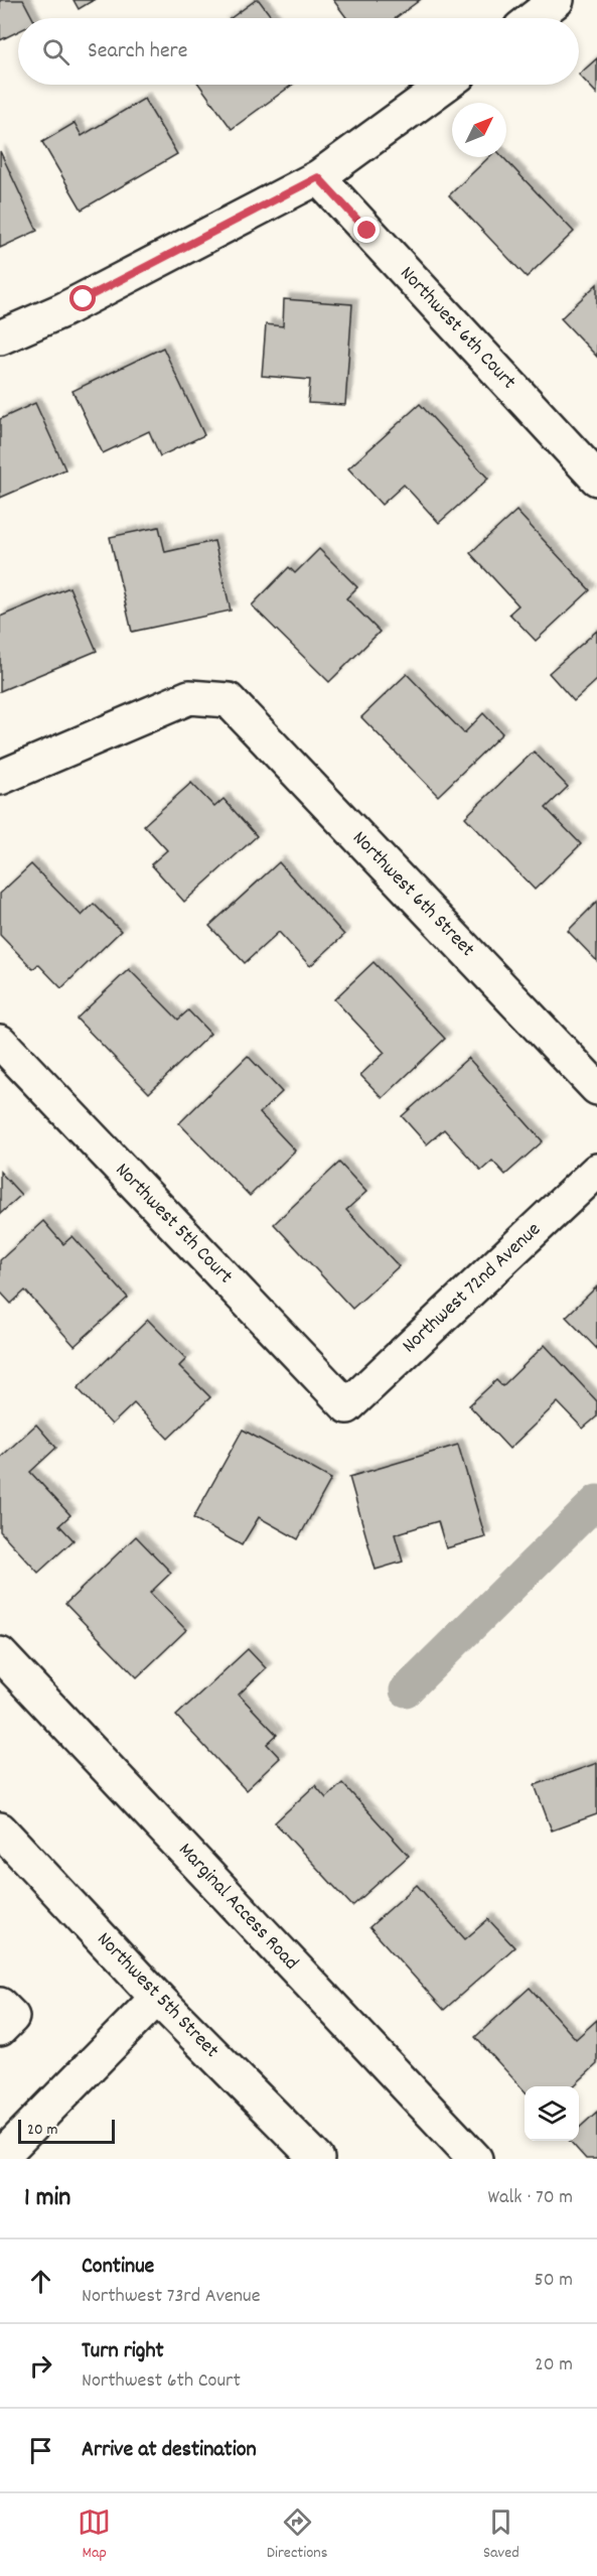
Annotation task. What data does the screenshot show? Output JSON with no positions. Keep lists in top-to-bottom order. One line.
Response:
{"streets":{"street":["Northwest 6th Court","Northwest 6th Street","Northwest 5th Court","Northwest 72nd Avenue","Marginal Access Road","Northwest 5th Street"]},"crossings":[["Northwest 5th Court","Northwest 72nd Avenue"]],"scale_bar":"20 m","north":"top right","page":{"search":"Search here","scale":"20 m","heading":["1 min","Walk · 70 m"],"list":[["Continue","Northwest 73rd Avenue","50 m"],["Turn right","Northwest 6th Court","20 m"],"Arrive at destination"],"nav":["Map","Directions","Saved"]}}
